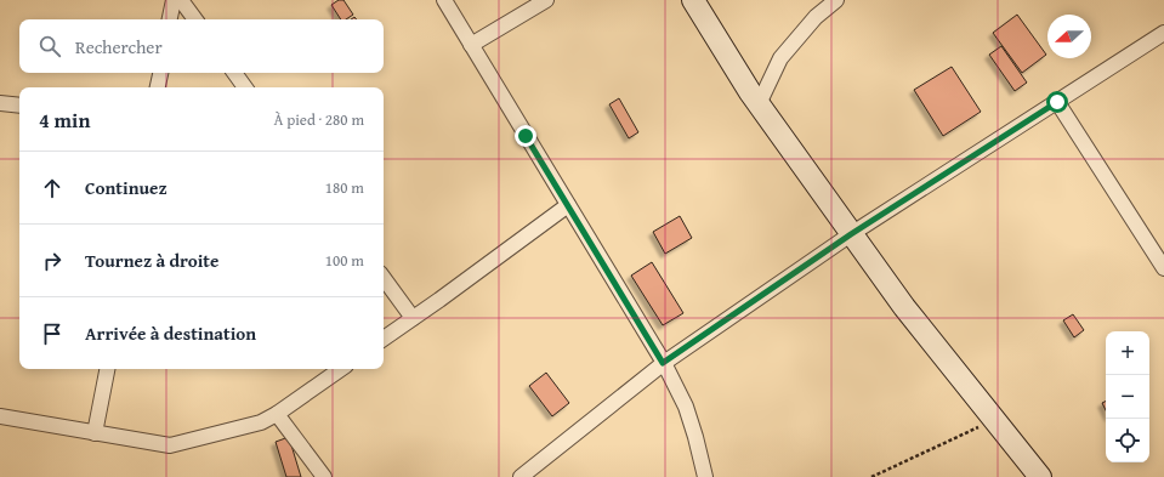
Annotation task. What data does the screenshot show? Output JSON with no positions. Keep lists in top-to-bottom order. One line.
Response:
{"north":"left","page":{"search":"Rechercher","heading":["4 min","À pied · 280 m"],"list":[["Continuez","180 m"],["Tournez à droite","100 m"],"Arrivée à destination"],"map_buttons":["+","−"]}}
